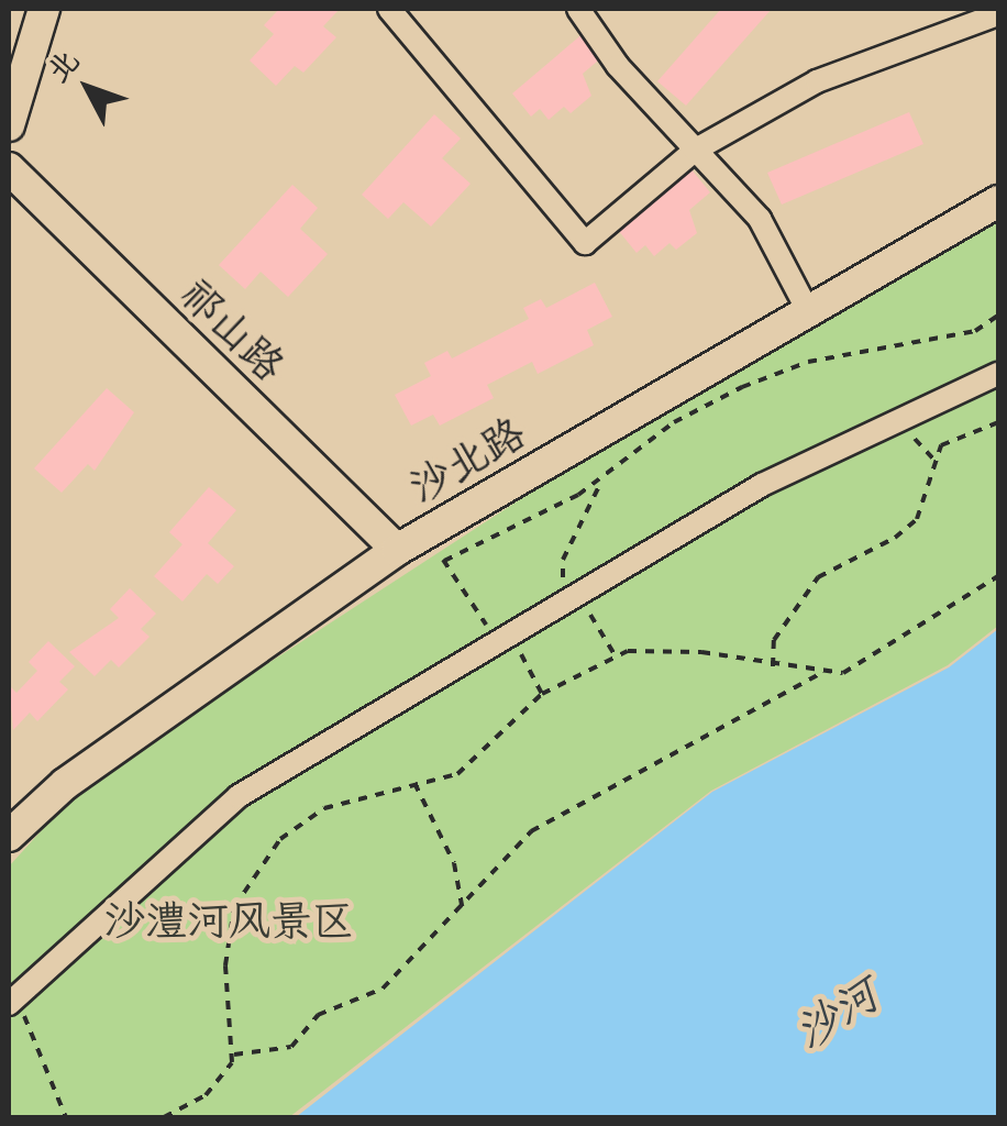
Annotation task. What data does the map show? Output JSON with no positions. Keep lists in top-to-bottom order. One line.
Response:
{"streets":{"street":["祁山路","沙北路"]},"crossings":[["祁山路","沙北路"]],"water":["沙河"],"parks":["沙澧河风景区"],"north":"top left"}
